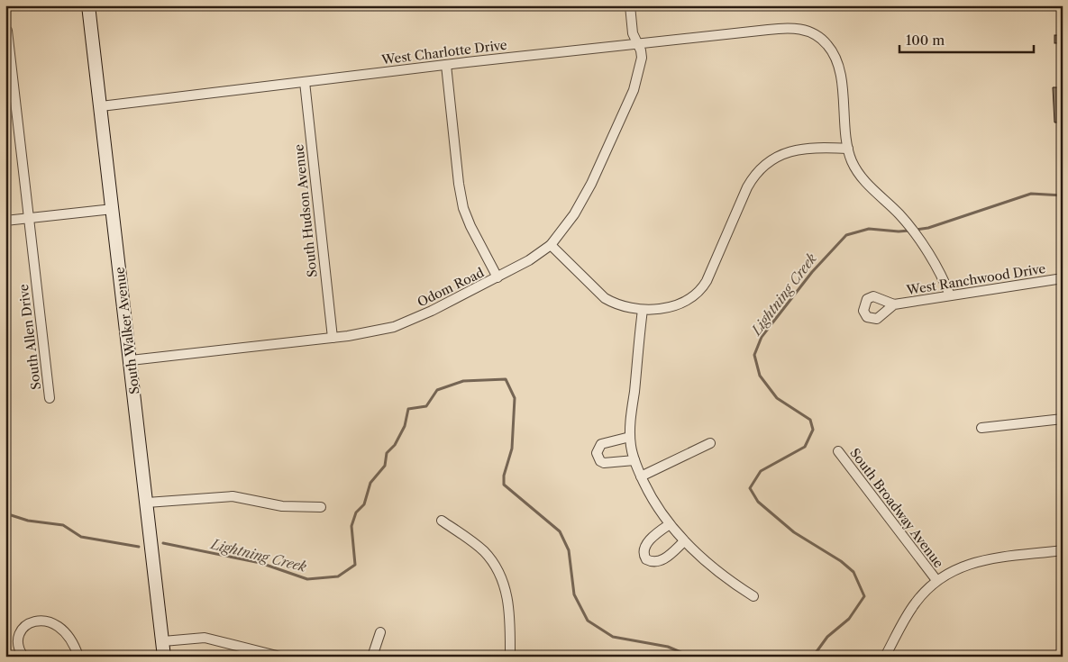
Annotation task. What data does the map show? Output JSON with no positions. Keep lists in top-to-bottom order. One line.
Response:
{"streets":{"main road":["South Walker Avenue"],"street":["West Charlotte Drive","South Hudson Avenue","West Ranchwood Drive","Odom Road","South Allen Drive","South Broadway Avenue"]},"crossings":[["West Charlotte Drive","South Hudson Avenue"],["West Charlotte Drive","Odom Road"],["West Charlotte Drive","South Walker Avenue"],["South Hudson Avenue","Odom Road"],["Odom Road","South Walker Avenue"]],"water":["Lightning Creek"],"scale_bar":"100 m"}
